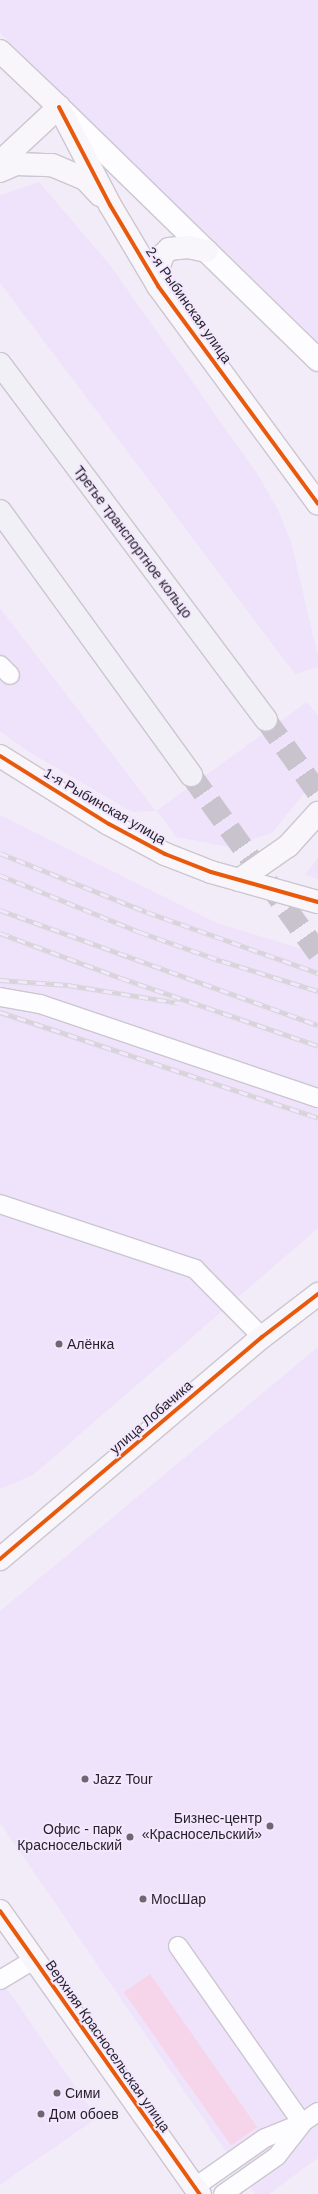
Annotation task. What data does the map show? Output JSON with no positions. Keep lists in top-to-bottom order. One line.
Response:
{"streets":{"main road":["Третье транспортное кольцо"],"street":["2-я Рыбинская улица","1-я Рыбинская улица","улица Лобачика","Верхняя Красносельская улица"]},"places":["Алёнка","Jazz Tour","Бизнес-центр «Красносельский»","Офис - парк Красносельский","МосШар","Сими","Дом обоев"]}
